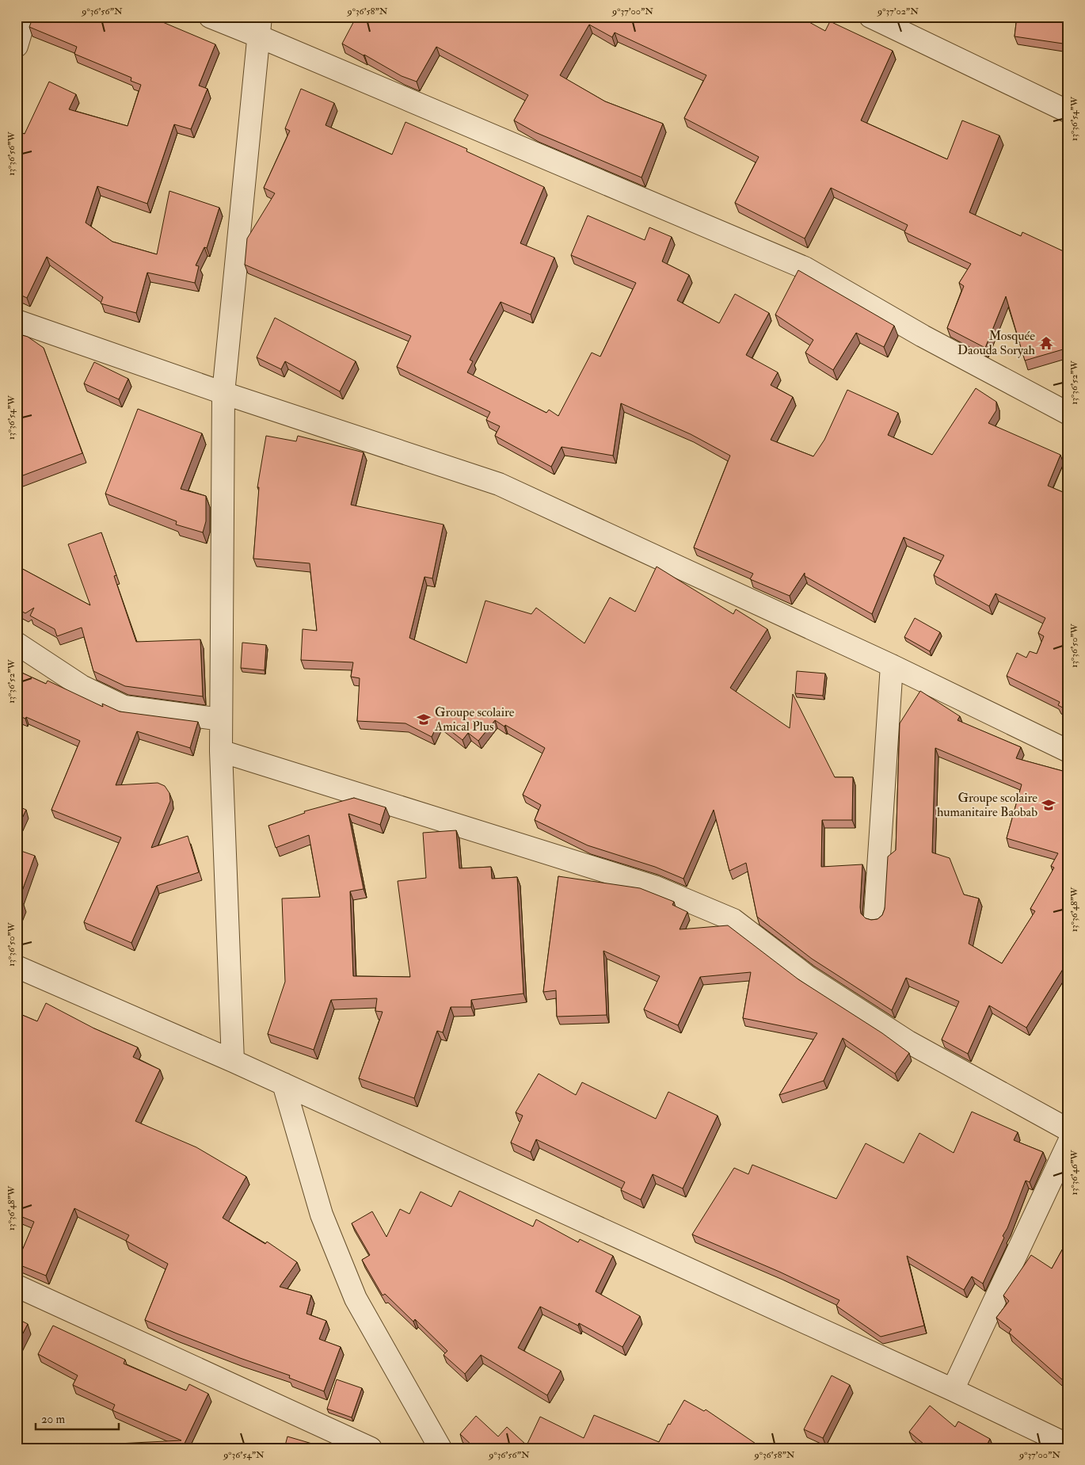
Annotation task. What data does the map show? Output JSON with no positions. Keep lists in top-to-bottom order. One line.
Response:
{"places":{"temple":["Mosquée Daouda Soryah"],"school or university":["Groupe scolaire Amical Plus","Groupe scolaire humanitaire Baobab"]},"scale_bar":"20 m","coordinates":["9°36'56\"N","9°36'58\"N","9°37'00\"N","9°37'02\"N","13°36'54\"W","13°36'56\"W","13°36'52\"W","13°36'50\"W","13°36'48\"W","13°36'46\"W","9°36'54\"N"]}
